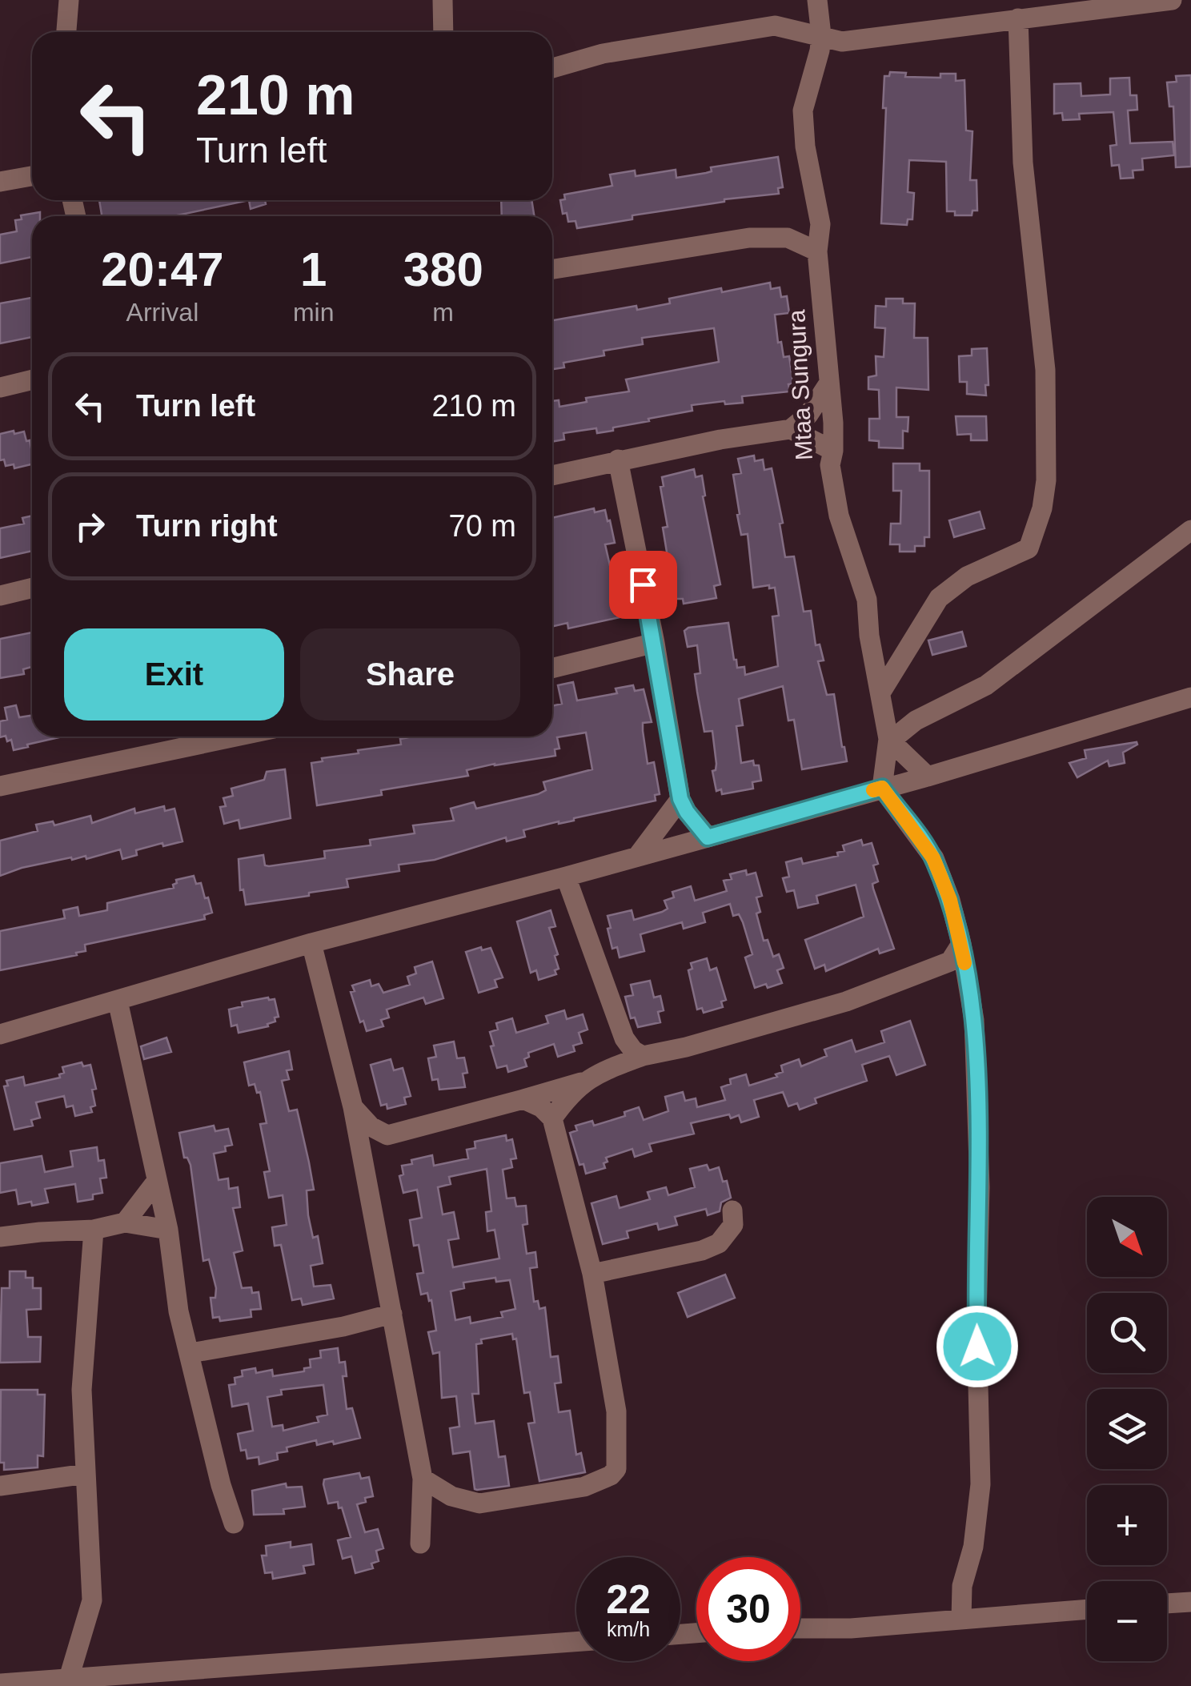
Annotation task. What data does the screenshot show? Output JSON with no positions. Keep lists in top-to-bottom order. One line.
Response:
{"streets":{"street":["Mtaa Sungura"]},"north":"bottom right","page":{"turn":["210 m","Turn left"],"eta":["20:47","Arrival","1","min","380","m"],"list":[{"name":"Turn left","value":"210 m"},{"name":"Turn right","value":"70 m"}],"buttons":["Exit","Share"],"map_buttons":["+","−"],"speed":"22 km/h","limit":"30"}}
